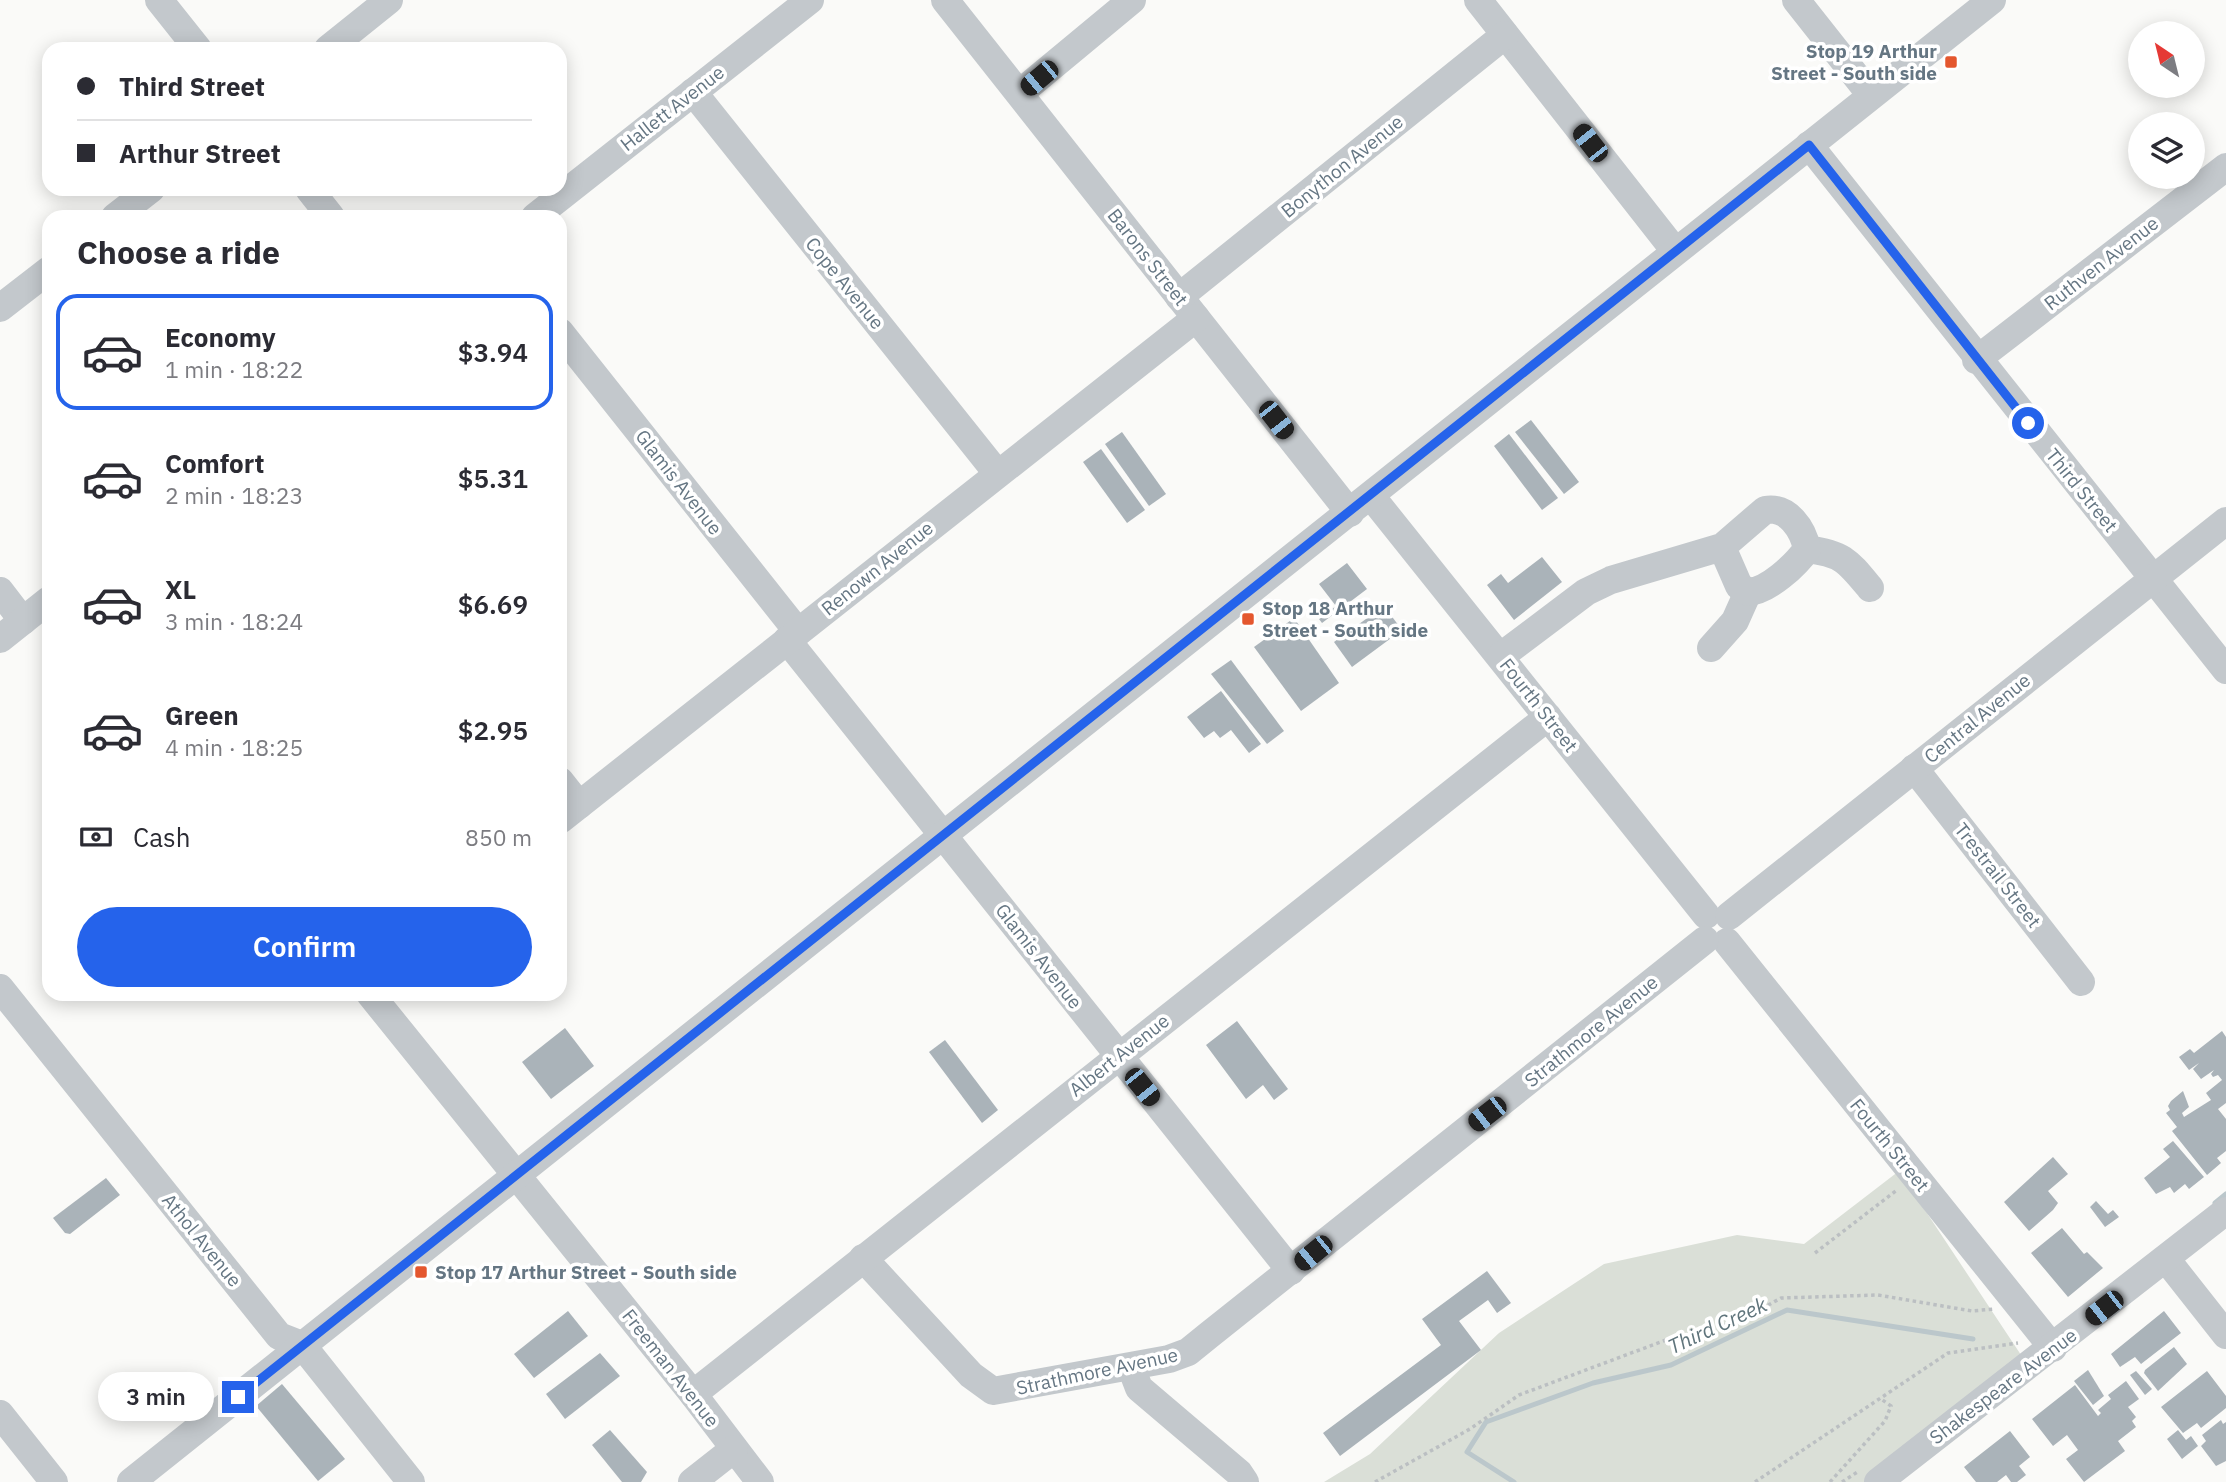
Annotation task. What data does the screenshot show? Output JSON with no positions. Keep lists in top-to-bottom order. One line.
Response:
{"streets":{"street":["Hallett Avenue","Bonython Avenue","Barons Street","Ruthven Avenue","Cope Avenue","Glamis Avenue","Third Street","Renown Avenue","Fourth Street","Central Avenue","Trestrail Street","Strathmore Avenue","Albert Avenue","Athol Avenue","Freeman Avenue","Shakespeare Avenue"]},"crossings":[["Hallett Avenue","Cope Avenue"],["Bonython Avenue","Barons Street"],["Bonython Avenue","Renown Avenue"],["Barons Street","Renown Avenue"],["Barons Street","Fourth Street"],["Ruthven Avenue","Third Street"],["Cope Avenue","Renown Avenue"],["Glamis Avenue","Renown Avenue"],["Glamis Avenue","Strathmore Avenue"],["Glamis Avenue","Albert Avenue"],["Third Street","Central Avenue"],["Fourth Street","Central Avenue"],["Fourth Street","Strathmore Avenue"],["Fourth Street","Albert Avenue"],["Fourth Street","Shakespeare Avenue"],["Central Avenue","Trestrail Street"],["Central Avenue","Strathmore Avenue"],["Strathmore Avenue","Albert Avenue"],["Albert Avenue","Freeman Avenue"]],"water":["Third Creek"],"places":{"transit":["Stop 19 Arthur Street - South side","Stop 18 Arthur Street - South side","Stop 17 Arthur Street - South side"]},"north":"top left","page":{"banner":["Third Street","Arthur Street"],"heading":"Choose a ride","list":[{"name":"Economy","note":"1 min · 18:22","value":"$3.94"},{"name":"Comfort","note":"2 min · 18:23","value":"$5.31"},{"name":"XL","note":"3 min · 18:24","value":"$6.69"},{"name":"Green","note":"4 min · 18:25","value":"$2.95"}],"pay":["Cash","850 m"],"buttons":"Confirm","bubble":"3 min"}}
